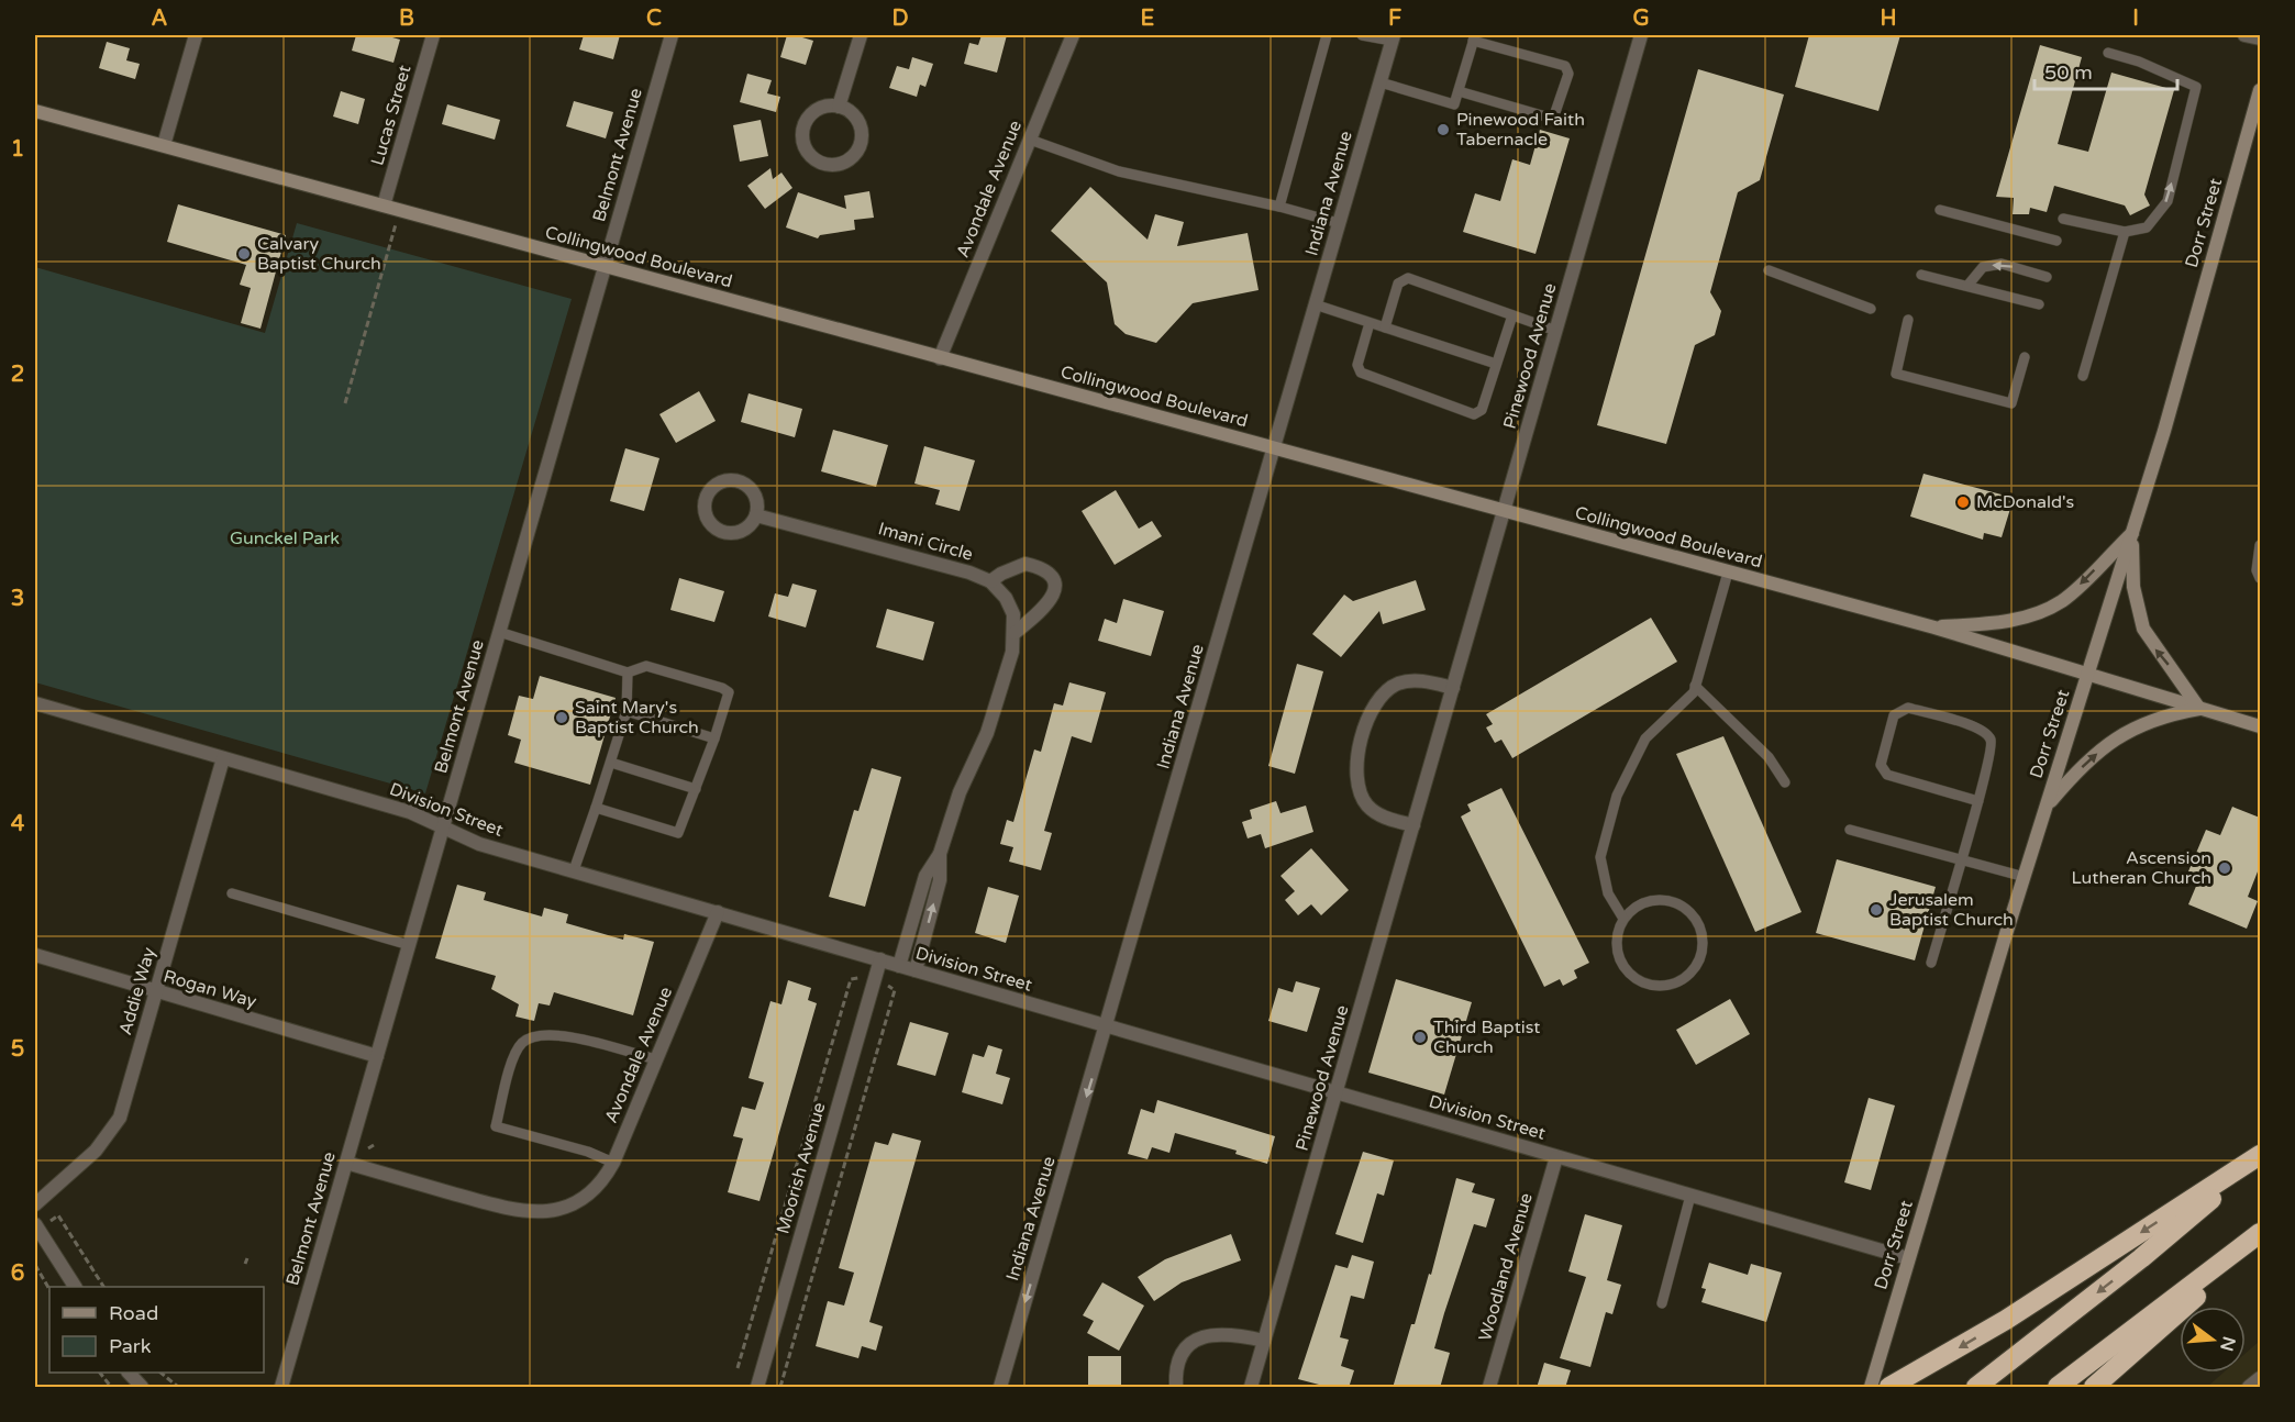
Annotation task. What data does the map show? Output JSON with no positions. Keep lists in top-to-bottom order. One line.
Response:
{"streets":{"main road":["Dorr Street","Collingwood Boulevard"],"street":["Lucas Street","Belmont Avenue","Avondale Avenue","Indiana Avenue","Pinewood Avenue","Imani Circle","Division Street","Rogan Way","Addie Way","Moorish Avenue","Woodland Avenue"]},"crossings":[["Lucas Street","Collingwood Boulevard"],["Belmont Avenue","Avondale Avenue"],["Belmont Avenue","Collingwood Boulevard"],["Belmont Avenue","Division Street"],["Belmont Avenue","Rogan Way"],["Avondale Avenue","Collingwood Boulevard"],["Avondale Avenue","Division Street"],["Indiana Avenue","Collingwood Boulevard"],["Indiana Avenue","Division Street"],["Dorr Street","Collingwood Boulevard"],["Dorr Street","Division Street"],["Collingwood Boulevard","Pinewood Avenue"],["Pinewood Avenue","Division Street"],["Imani Circle","Division Street"],["Division Street","Addie Way"],["Division Street","Moorish Avenue"],["Division Street","Woodland Avenue"],["Rogan Way","Addie Way"]],"parks":["Gunckel Park"],"places":["Pinewood Faith Tabernacle","Calvary Baptist Church","McDonald's","Saint Mary's Baptist Church","Ascension Lutheran Church","Jerusalem Baptist Church","Third Baptist Church"],"legend":["Road","Park"],"scale_bar":"50 m","north":"right","grid":{"columns":["A","B","C","D","E","F","G","H","I"],"rows":["1","2","3","4","5","6"]}}
